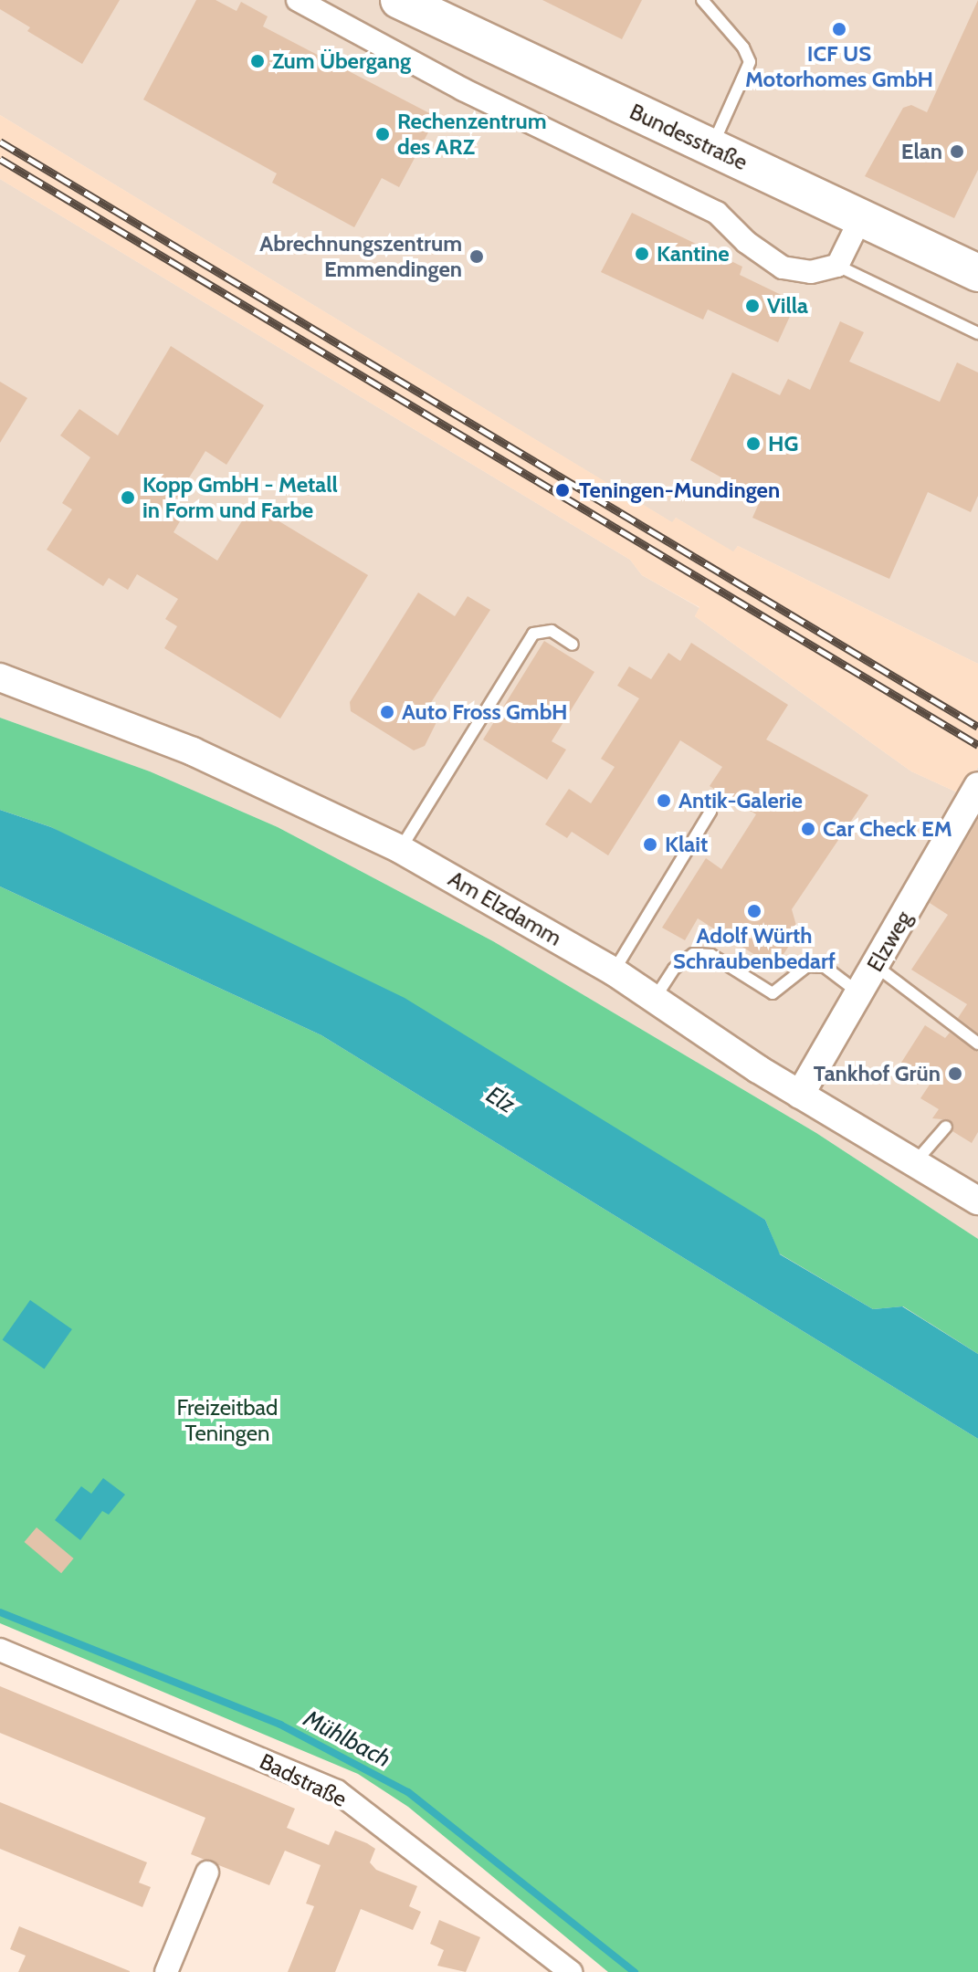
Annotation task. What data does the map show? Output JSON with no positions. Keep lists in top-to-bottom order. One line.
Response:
{"streets":{"main road":["Bundesstraße"],"street":["Am Elzdamm","Elzweg","Badstraße"]},"crossings":[["Am Elzdamm","Elzweg"]],"water":["Elz","Mühlbach"],"parks":["Freizeitbad Teningen"],"places":["ICF US Motorhomes GmbH","Zum Übergang","Rechenzentrum des ARZ","Elan","Kantine","Abrechnungszentrum Emmendingen","Villa","HG","Teningen-Mundingen","Kopp GmbH - Metall in Form und Farbe","Auto Fross GmbH","Antik-Galerie","Car Check EM","Klait","Adolf Würth Schraubenbedarf","Tankhof Grün"]}
